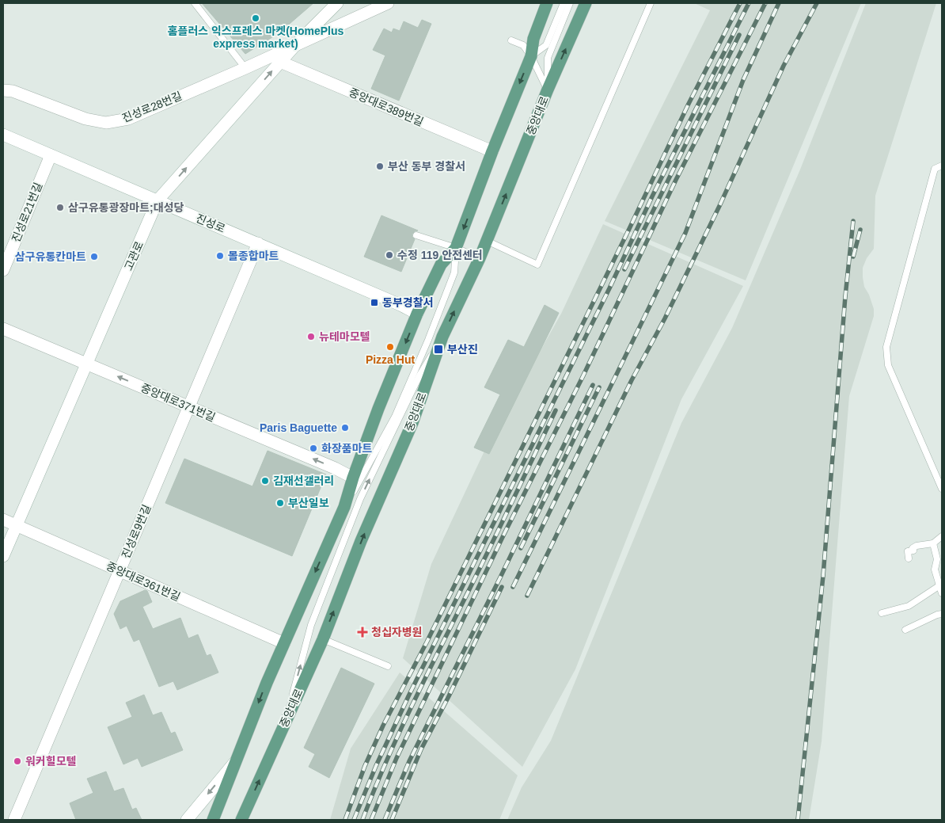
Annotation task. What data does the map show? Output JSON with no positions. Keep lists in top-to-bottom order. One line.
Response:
{"streets":{"main road":["중앙대로"],"street":["진성로28번길","중앙대로389번길","진성로21번길","진성로","고관로","중앙대로371번길","진성로9번길","중앙대로361번길"]},"crossings":[["진성로28번길","고관로"],["중앙대로389번길","고관로"],["진성로21번길","진성로"],["진성로","고관로"],["진성로","진성로9번길"],["고관로","중앙대로371번길"],["고관로","중앙대로361번길"],["중앙대로371번길","진성로9번길"],["진성로9번길","중앙대로361번길"]],"one_way":["중앙대로371번길"],"places":{"other":["홈플러스 익스프레스 마켓(HomePlus express market)","부산 동부 경찰서","삼구유통광장마트;대성당","수정 119 안전센터","몰종합마트","삼구유통칸마트","뉴테마모텔","Pizza Hut","Paris Baguette","화장품마트","김재선갤러리","부산일보","워커힐모텔"],"transit":["동부경찰서","부산진"],"health":["청십자병원"]}}
